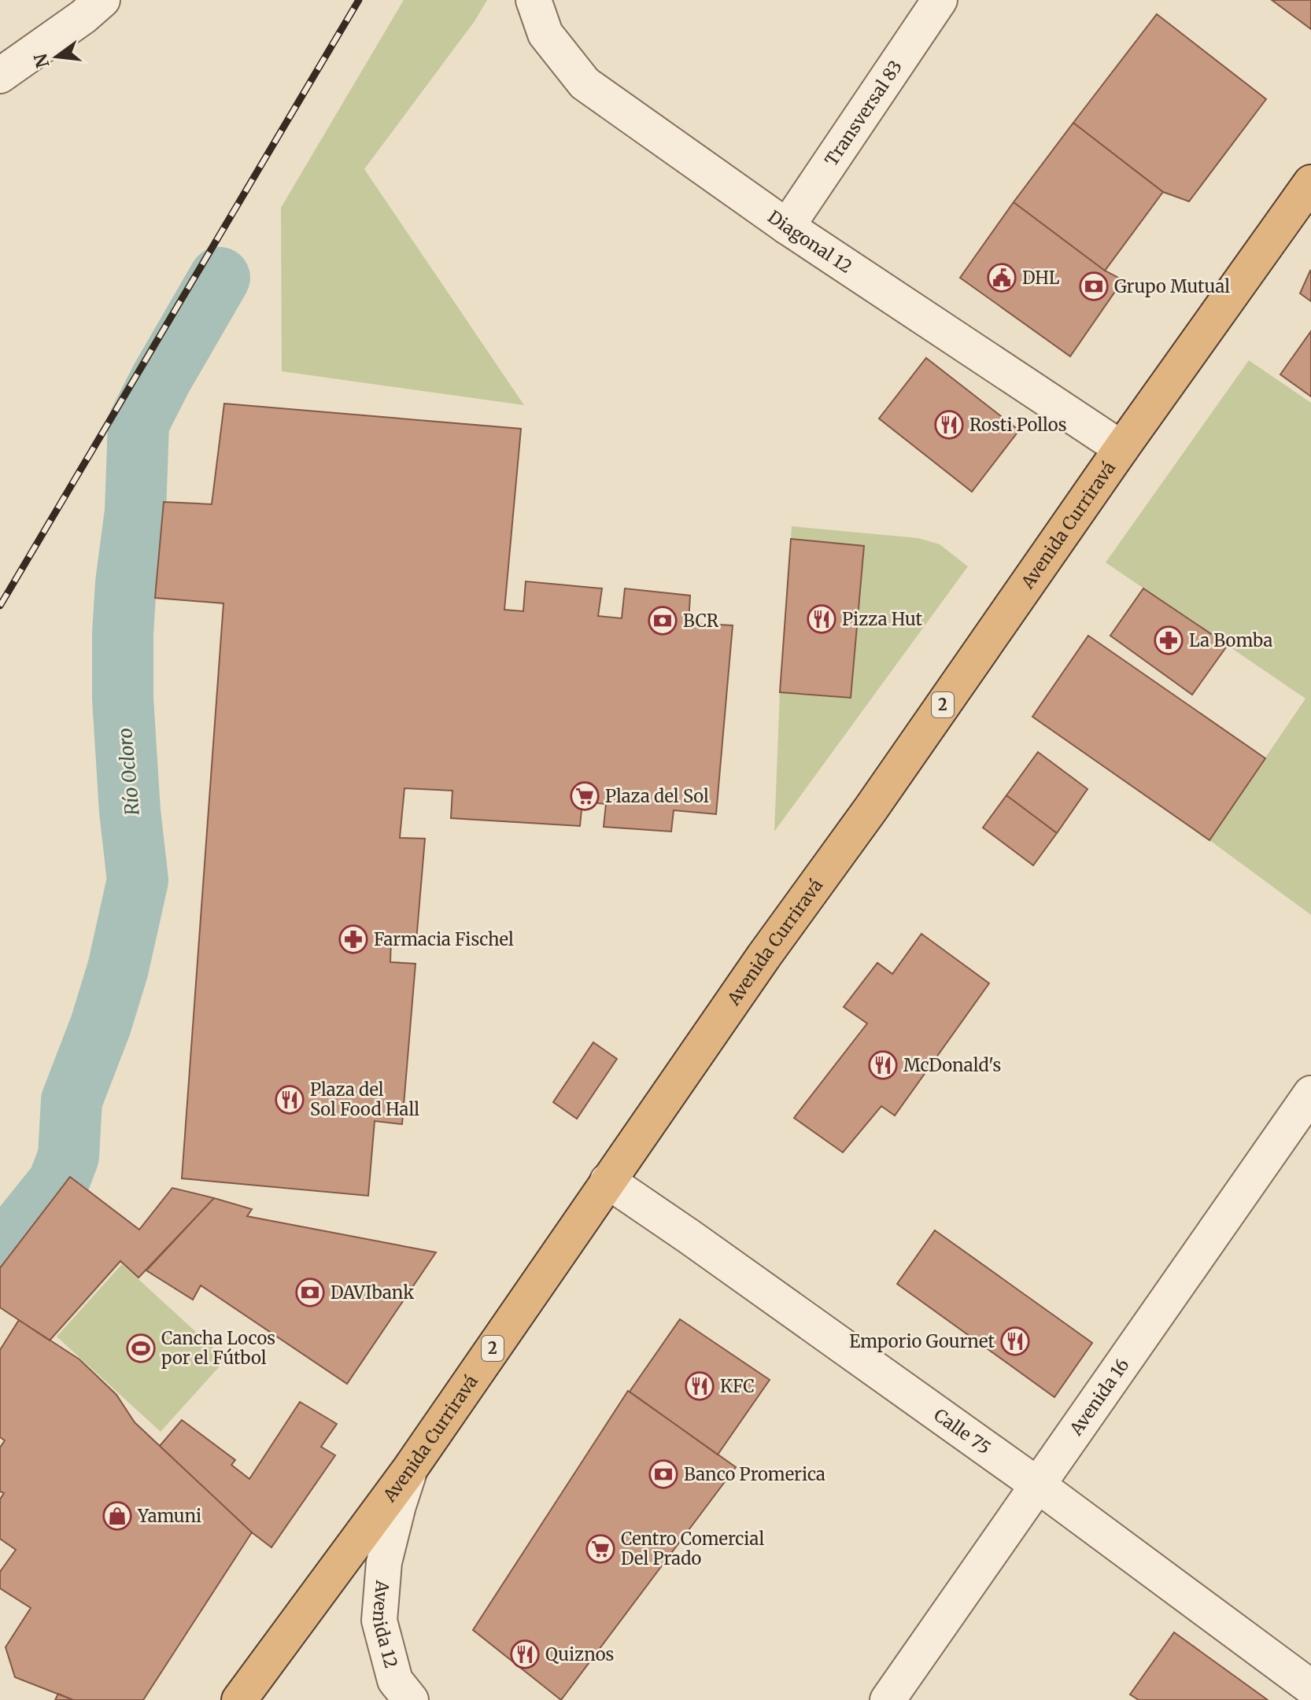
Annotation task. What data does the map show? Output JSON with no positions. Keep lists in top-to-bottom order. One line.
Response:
{"streets":{"highway":["Avenida Curriravá","2"],"street":["Transversal 83","Diagonal 12","Avenida 16","Calle 75","Avenida 12"]},"crossings":[["Transversal 83","Diagonal 12"],["Diagonal 12","Avenida Curriravá"],["Avenida Curriravá","Calle 75"],["Avenida Curriravá","Avenida 12"],["Avenida 16","Calle 75"]],"water":["Río Ocloro"],"places":{"public building":["DHL"],"bank":["Grupo Mutual","BCR","DAVIbank","Banco Promerica"],"restaurant":["Rosti Pollos","Pizza Hut","McDonald's","Plaza del Sol Food Hall","Emporio Gournet","KFC","Quiznos"],"pharmacy":["La Bomba","Farmacia Fischel"],"supermarket":["Plaza del Sol","Centro Comercial Del Prado"],"sports":["Cancha Locos por el Fútbol"],"shop":["Yamuni"]},"north":"left"}
